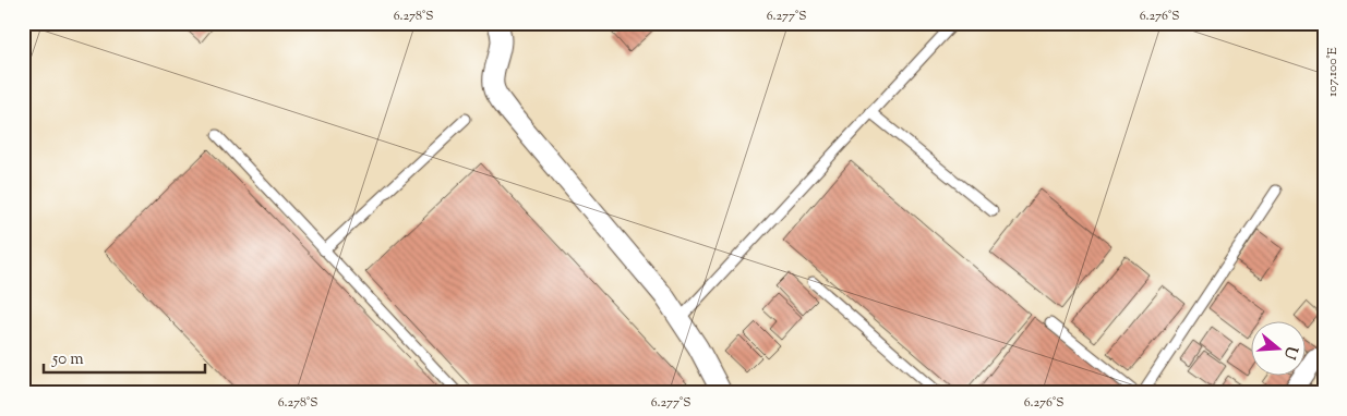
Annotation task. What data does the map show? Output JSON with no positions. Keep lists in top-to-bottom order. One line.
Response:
{"scale_bar":"50 m","north":"right","coordinates":["6.278°S","6.277°S","6.276°S","107.100°E"]}
